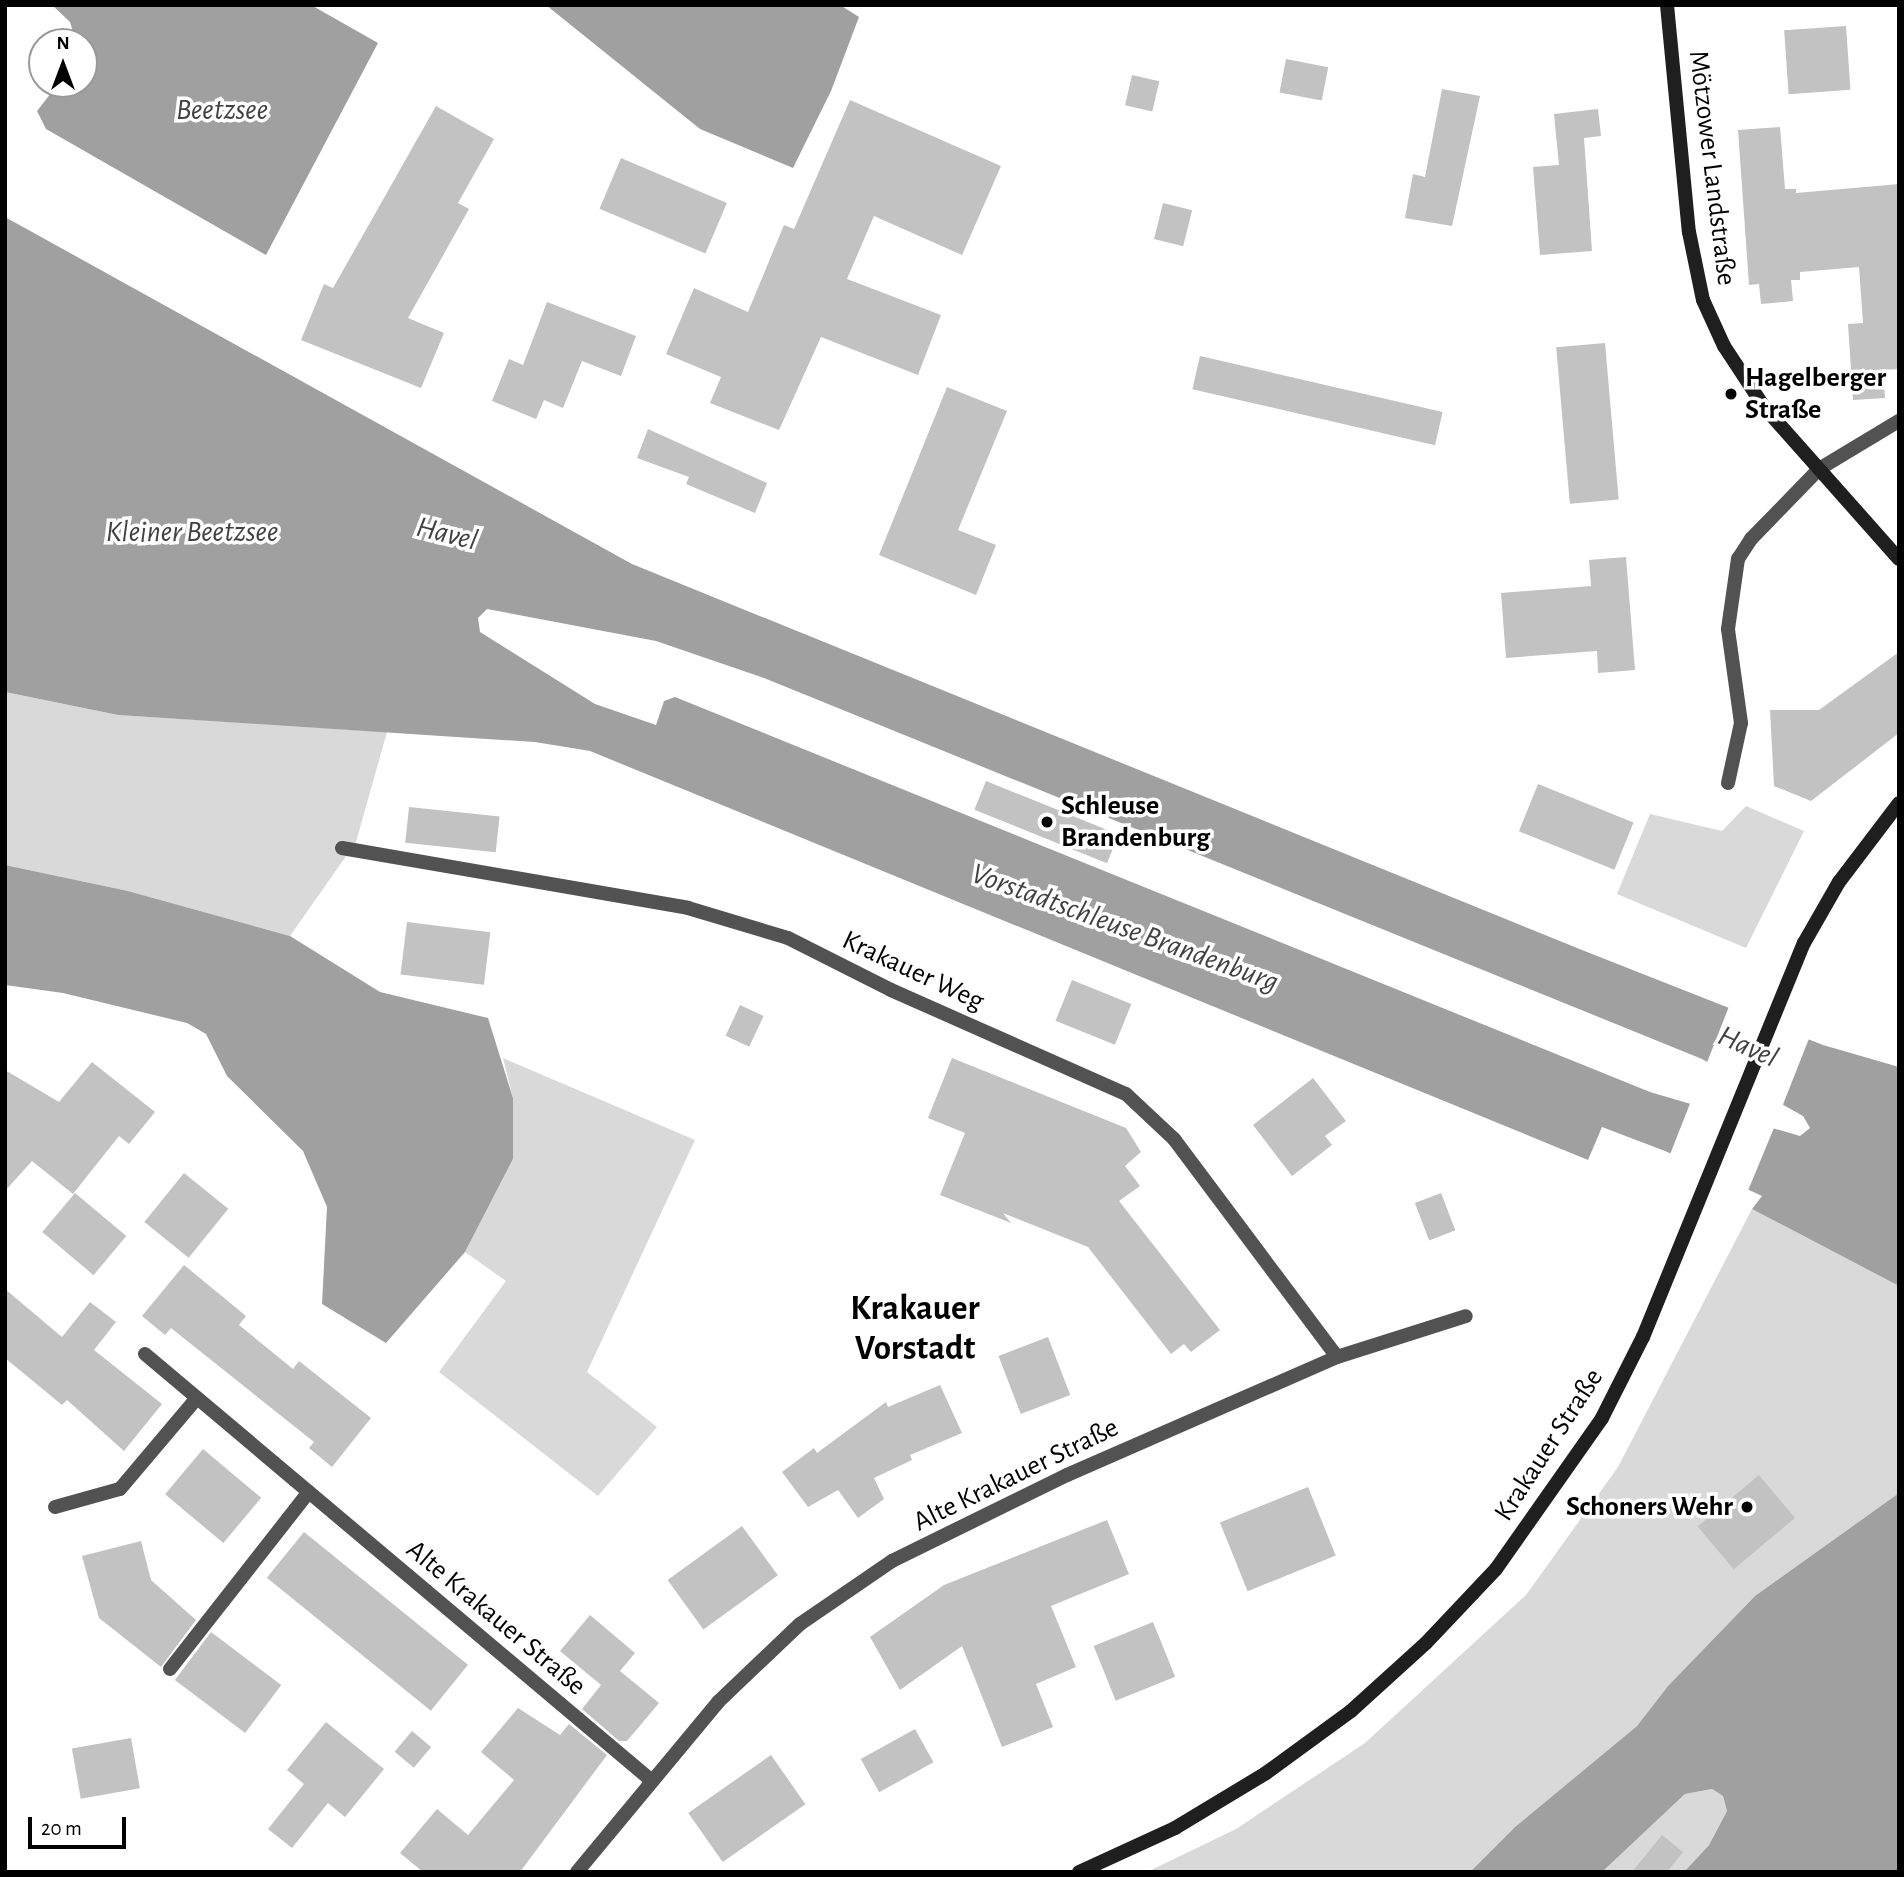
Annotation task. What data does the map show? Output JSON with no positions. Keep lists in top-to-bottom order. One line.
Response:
{"streets":{"main road":["Mötzower Landstraße","Krakauer Straße"],"street":["Krakauer Weg","Alte Krakauer Straße"]},"crossings":[["Krakauer Weg","Alte Krakauer Straße"]],"districts":["Krakauer Vorstadt"],"water":["Beetzsee","Kleiner Beetzsee","Havel","Vorstadtschleuse Brandenburg"],"places":["Hagelberger Straße","Schleuse Brandenburg","Schoners Wehr"],"scale_bar":"20 m","north":"top"}
